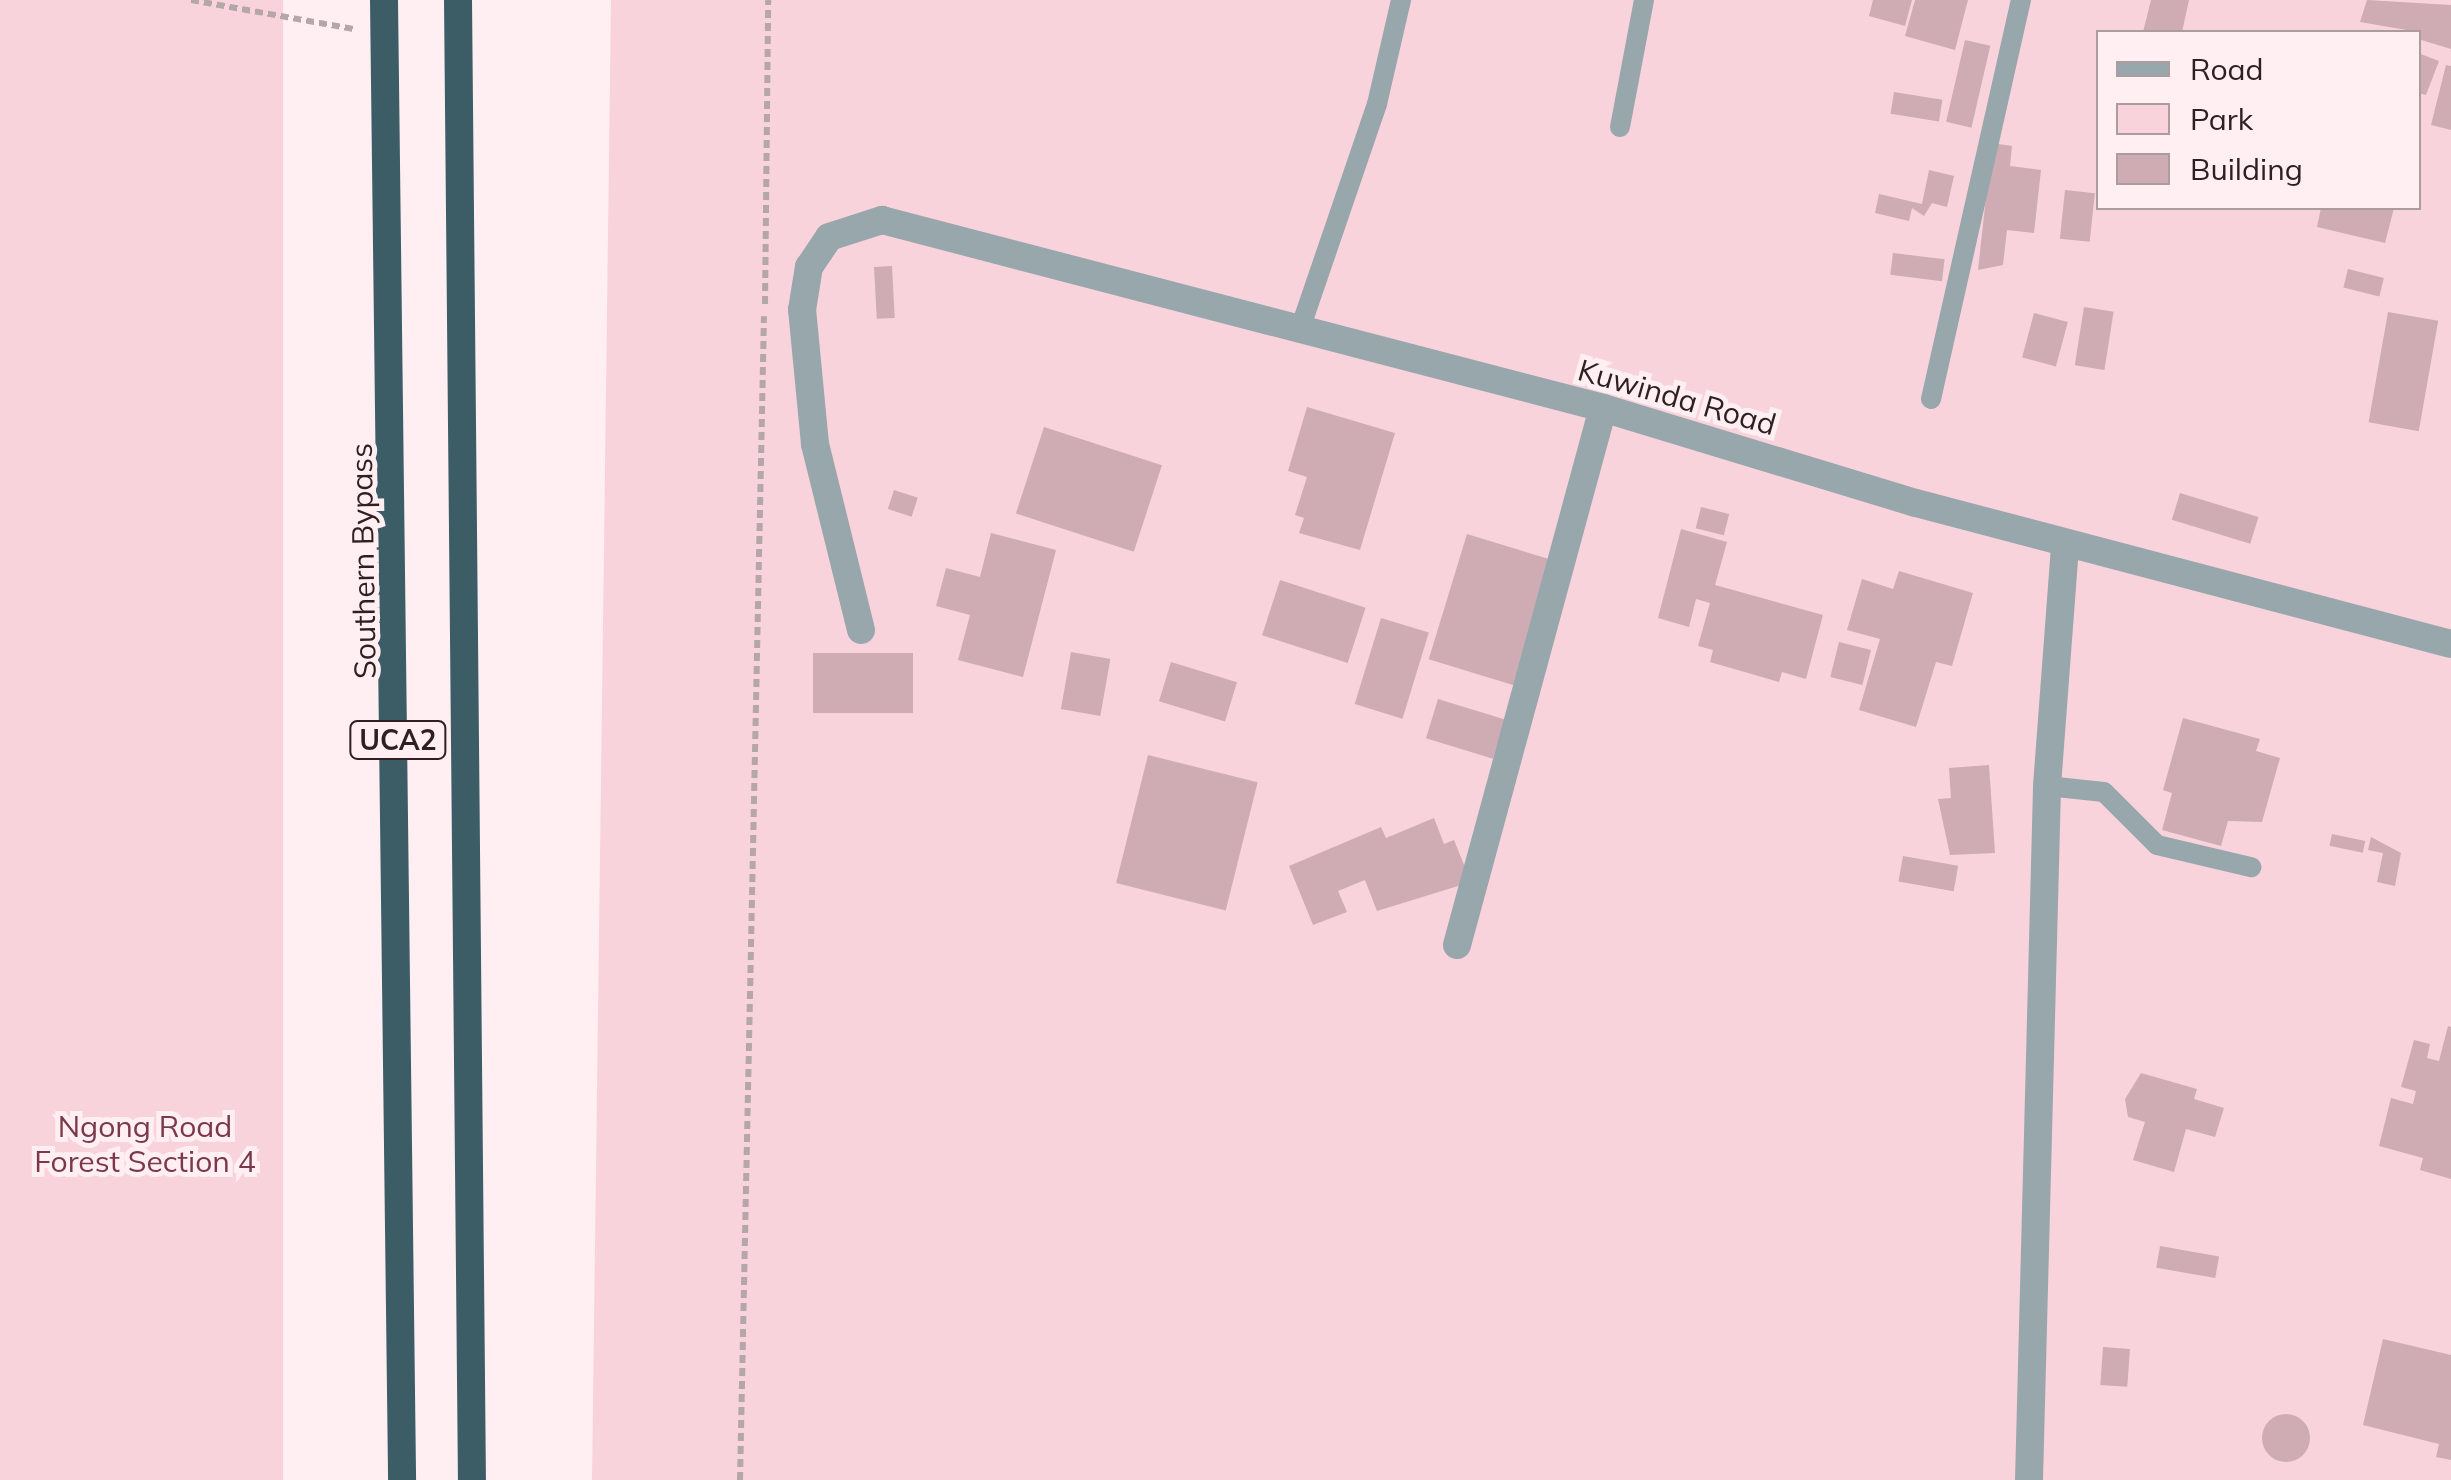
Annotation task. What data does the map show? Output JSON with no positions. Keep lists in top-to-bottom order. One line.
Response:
{"streets":{"highway":["Southern Bypass","UCA2"],"street":["Kuwinda Road"]},"parks":["Ngong Road Forest Section 4"],"legend":["Road","Park","Building"]}
